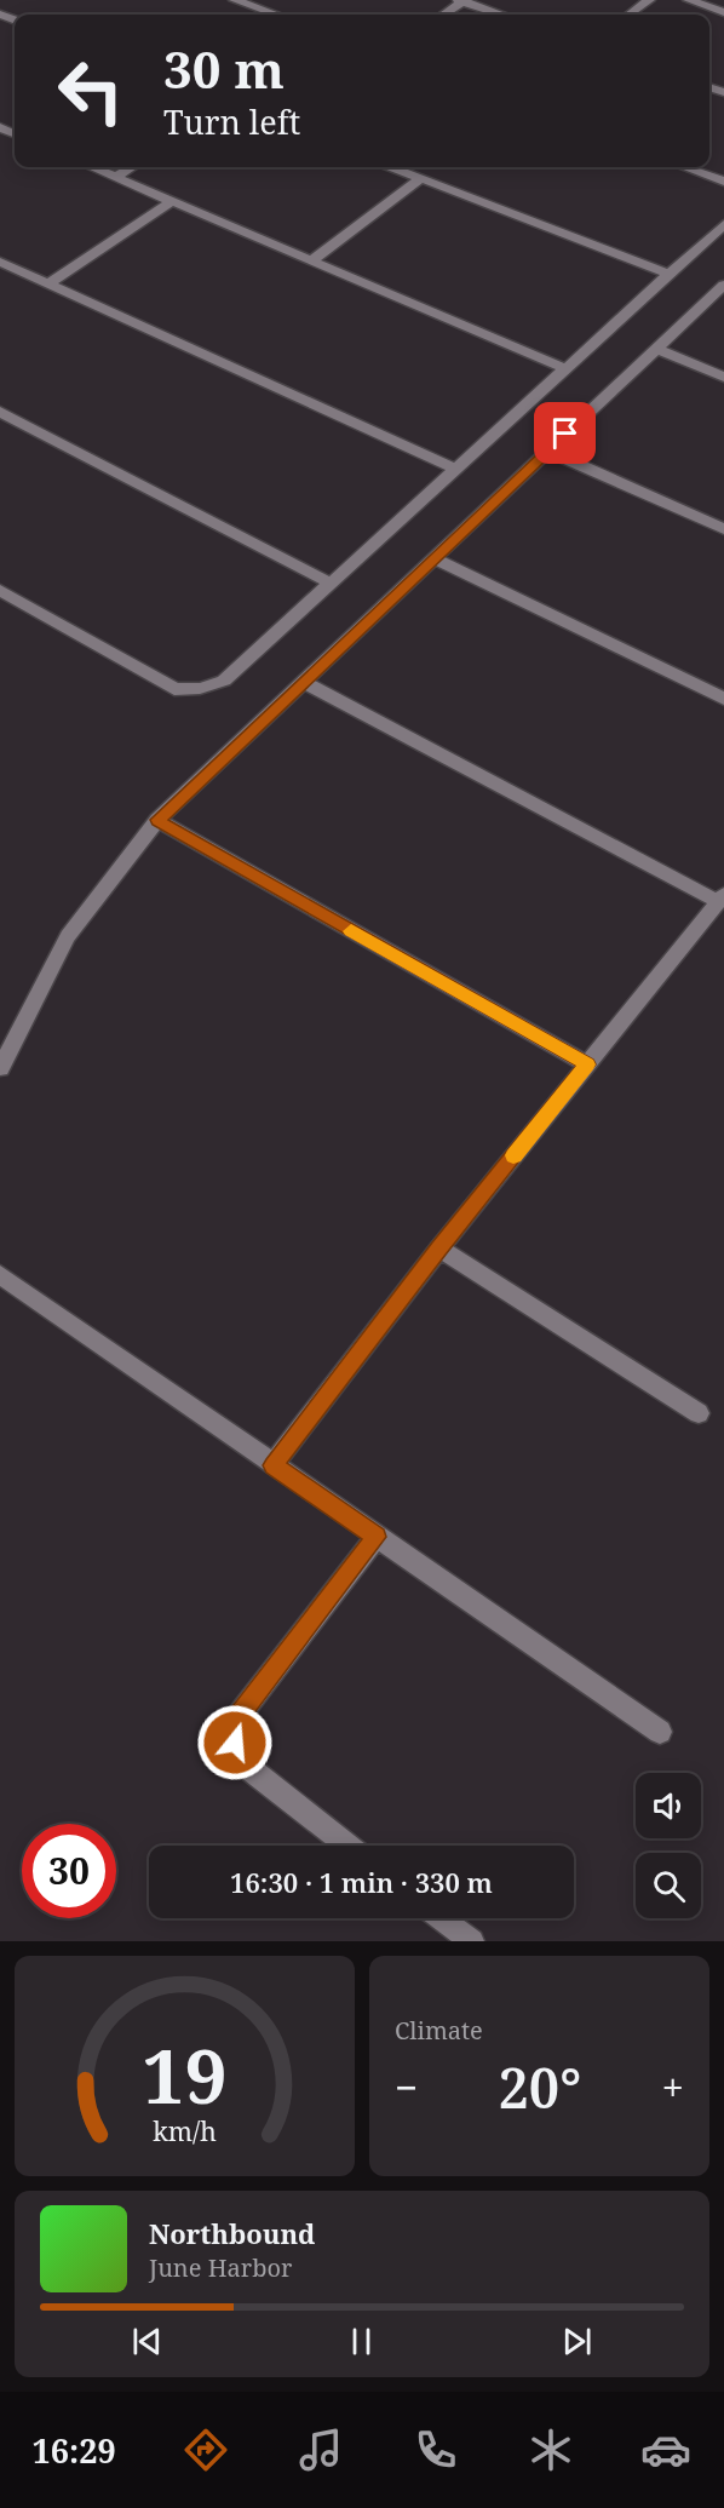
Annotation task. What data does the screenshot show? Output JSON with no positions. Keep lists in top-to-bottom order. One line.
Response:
{"page":{"turn":["30 m","Turn left"],"limit":"30","trip":"16:30 · 1 min · 330 m","tile":"Climate","heat":["−","20°","+"],"song":["Northbound","June Harbor"],"tabs":"16:29","gauge":["19","km/h"]}}
